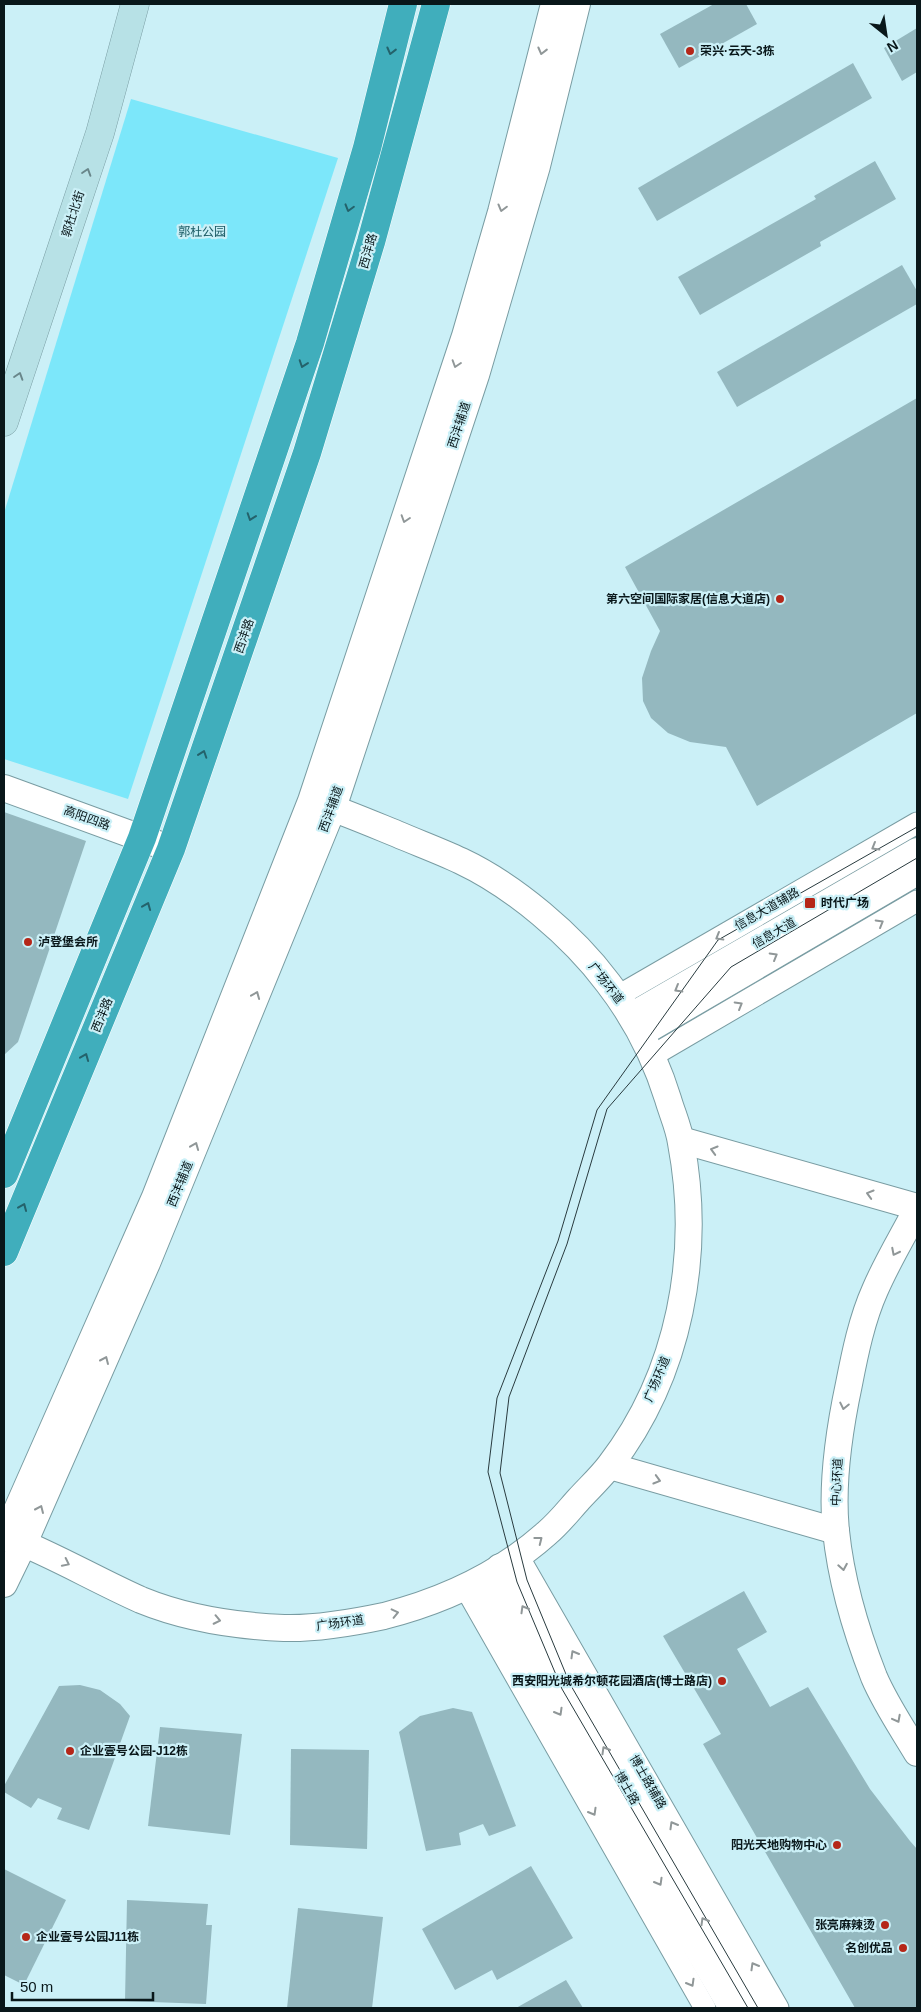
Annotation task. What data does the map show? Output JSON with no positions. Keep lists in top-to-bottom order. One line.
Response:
{"streets":{"highway":["西沣路"],"main road":["郭杜北街"],"street":["西沣辅道","高阳四路","信息大道辅路","信息大道","广场环道","中心环道","博士路辅路","博士路"]},"crossings":[["西沣路","高阳四路"],["西沣辅道","广场环道"],["信息大道辅路","信息大道"],["信息大道辅路","广场环道"],["信息大道","广场环道"],["广场环道","博士路辅路"],["广场环道","博士路"],["博士路辅路","博士路"]],"one_way":["广场环道","中心环道"],"parks":["郭杜公园"],"places":{"other":["荣兴·云天-3栋","第六空间国际家居(信息大道店)","泸登堡会所","西安阳光城希尔顿花园酒店(博士路店)","企业壹号公园-J12栋","阳光天地购物中心","张亮麻辣烫","企业壹号公园J11栋","名创优品"],"transit":["时代广场"]},"scale_bar":"50 m","north":"bottom right"}
